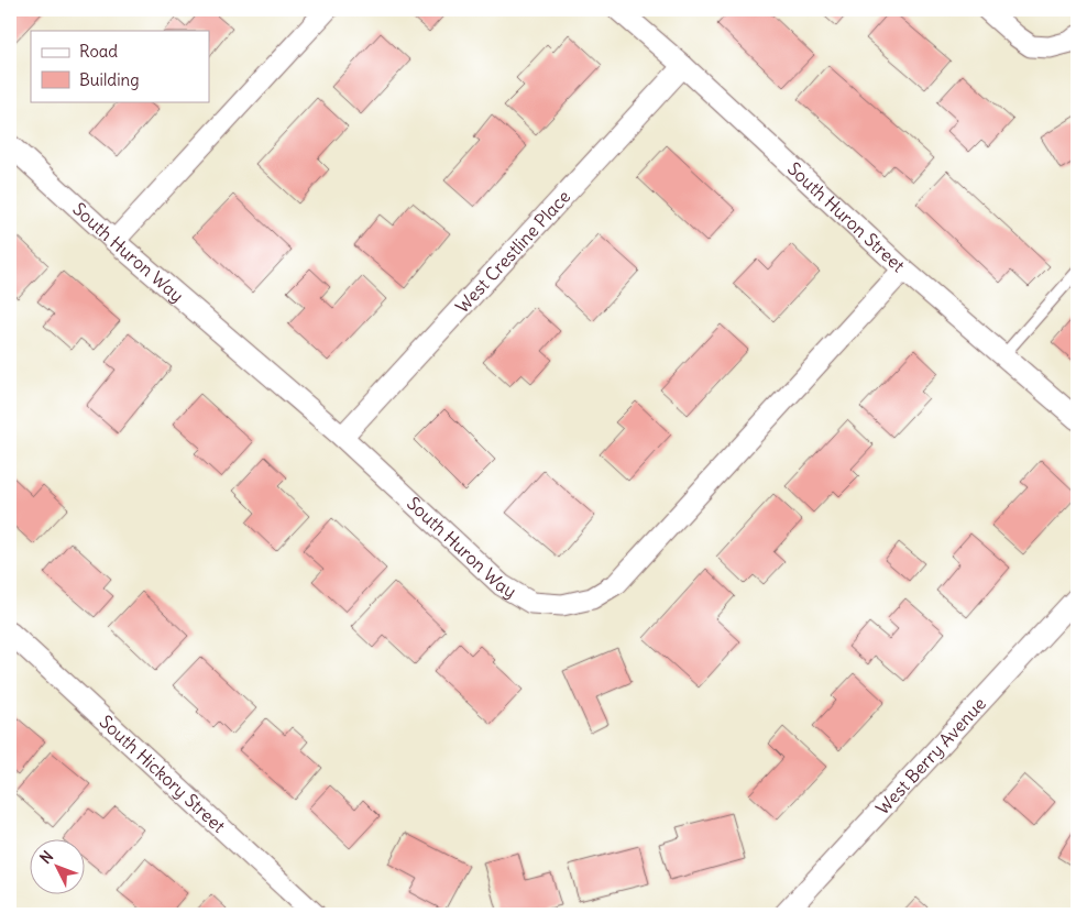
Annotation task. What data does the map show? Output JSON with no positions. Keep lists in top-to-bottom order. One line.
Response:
{"streets":{"street":["South Huron Street","West Crestline Place","South Huron Way","West Berry Avenue","South Hickory Street"]},"crossings":[["South Huron Street","West Crestline Place"],["South Huron Street","South Huron Way"],["West Crestline Place","South Huron Way"]],"legend":["Road","Building"],"north":"top left"}
